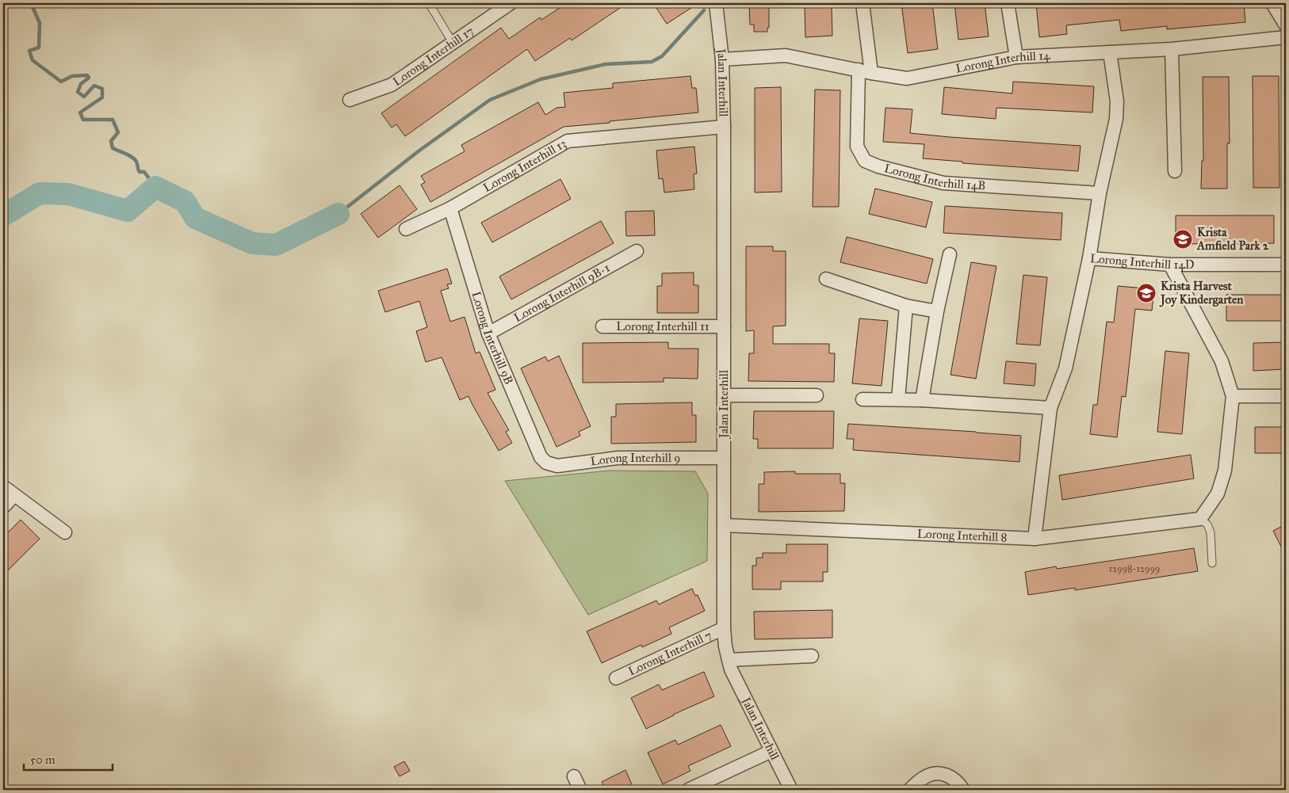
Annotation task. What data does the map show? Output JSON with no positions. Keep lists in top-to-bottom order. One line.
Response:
{"streets":{"street":["Lorong Interhill 17","Lorong Interhill 14","Jalan Interhill","Lorong Interhill 13","Lorong Interhill 14B","Lorong Interhill 14D","Lorong Interhill 9B-1","Lorong Interhill 11","Lorong Interhill 9B","Lorong Interhill 9","Lorong Interhill 8","Lorong Interhill 7"]},"crossings":[["Lorong Interhill 14","Jalan Interhill"],["Lorong Interhill 14","Lorong Interhill 14B"],["Lorong Interhill 14","Lorong Interhill 14D"],["Jalan Interhill","Lorong Interhill 13"],["Jalan Interhill","Lorong Interhill 11"],["Jalan Interhill","Lorong Interhill 9"],["Jalan Interhill","Lorong Interhill 8"],["Jalan Interhill","Lorong Interhill 7"],["Lorong Interhill 13","Lorong Interhill 9B"],["Lorong Interhill 14B","Lorong Interhill 14D"],["Lorong Interhill 9B-1","Lorong Interhill 9B"],["Lorong Interhill 9B","Lorong Interhill 9"]],"places":{"school or university":["Krista Amfield Park 2","Krista Harvest Joy Kindergarten"]},"house_numbers":["12998-12999"],"scale_bar":"50 m"}
